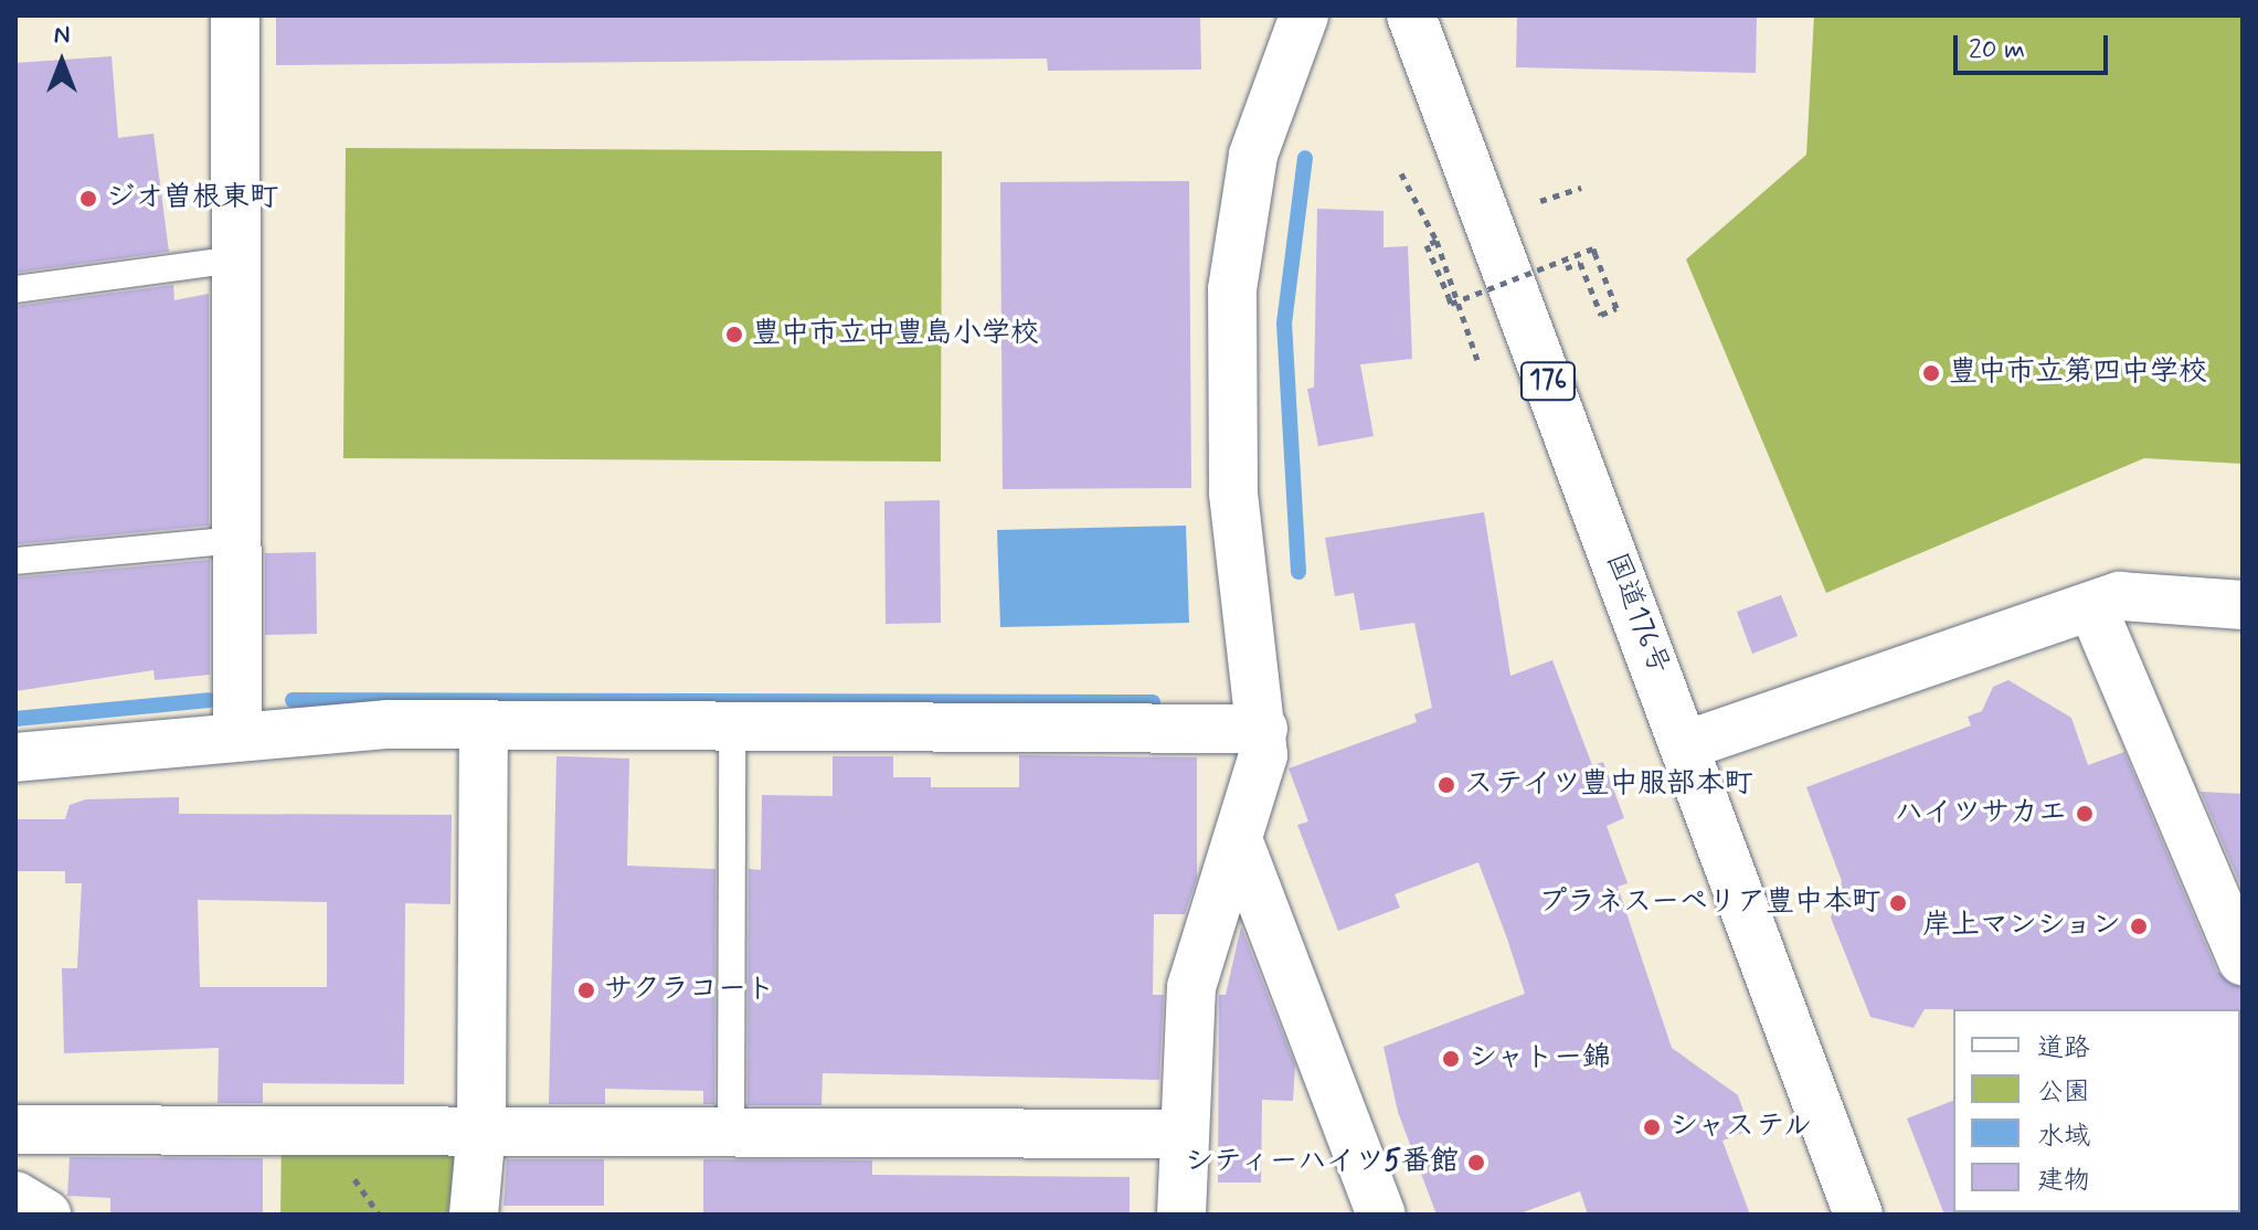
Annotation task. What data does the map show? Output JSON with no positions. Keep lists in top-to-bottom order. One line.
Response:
{"streets":{"main road":["176","国道176号"]},"places":["ジオ曽根東町","豊中市立中豊島小学校","豊中市立第四中学校","ステイツ豊中服部本町","ハイツサカエ","プラネスーペリア豊中本町","岸上マンション","サクラコート","シャトー錦","シャステル","シティーハイツ5番館"],"legend":["道路","公園","水域","建物"],"scale_bar":"20 m","north":"top"}
